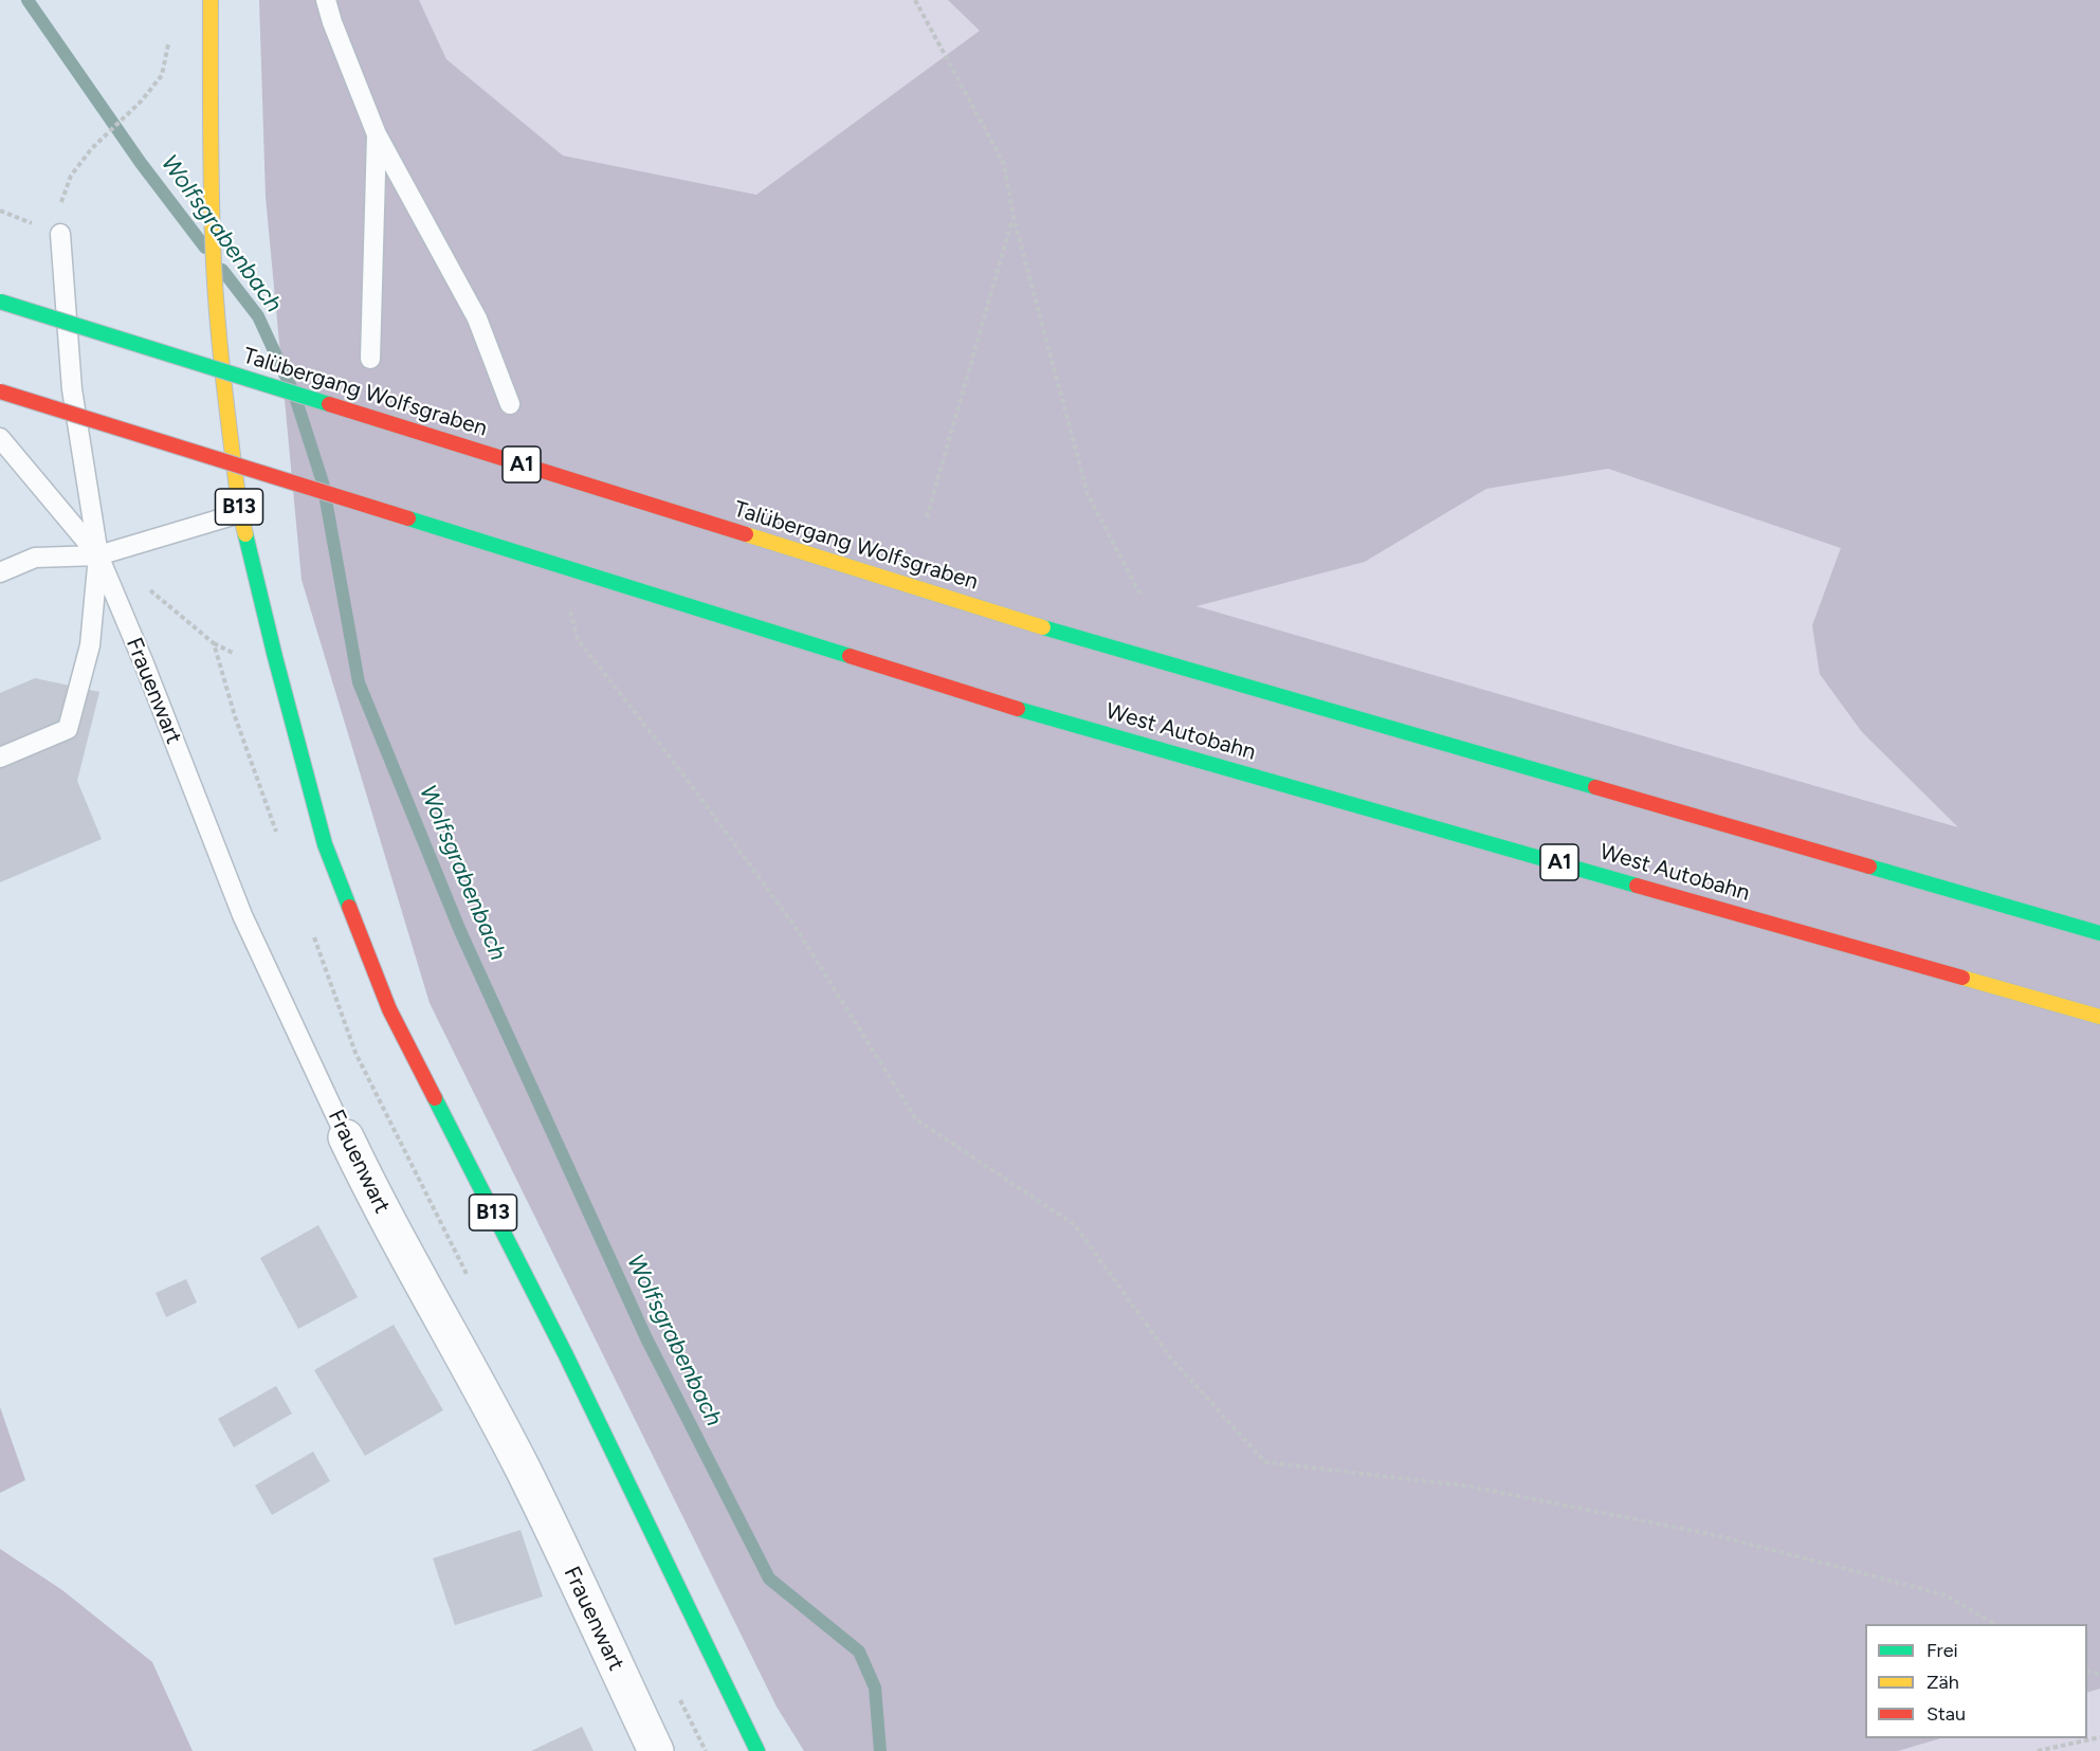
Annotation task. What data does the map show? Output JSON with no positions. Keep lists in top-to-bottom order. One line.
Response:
{"streets":{"main road":["Talübergang Wolfsgraben","A1","B13","West Autobahn"],"street":["Frauenwart"]},"water":["Wolfsgrabenbach"],"legend":["Frei","Zäh","Stau"]}
